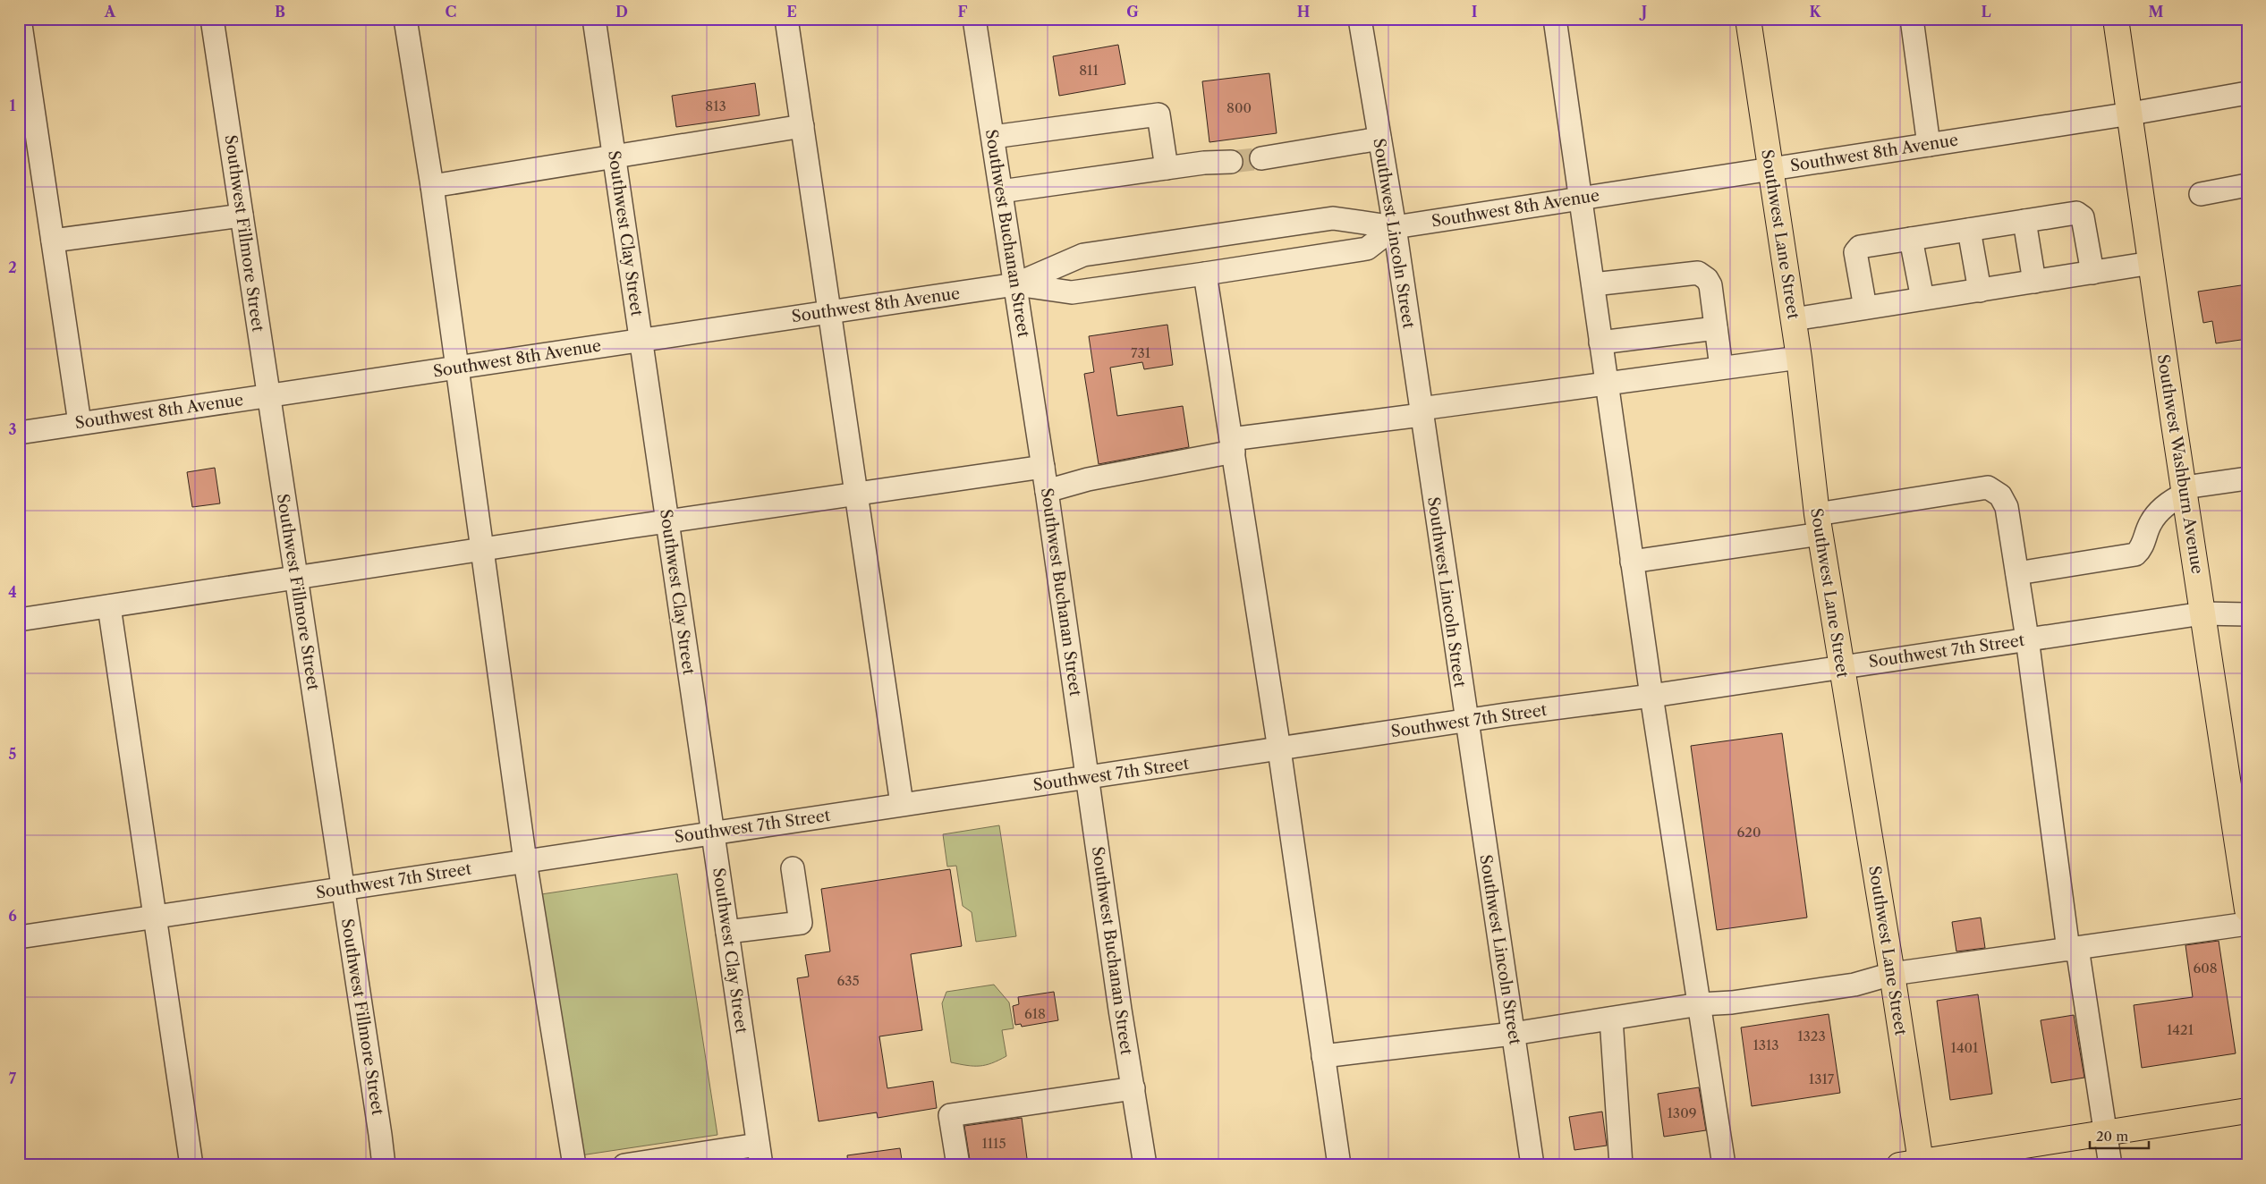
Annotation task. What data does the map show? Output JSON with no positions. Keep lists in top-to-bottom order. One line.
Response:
{"streets":{"main road":["Southwest Lane Street","Southwest Washburn Avenue"],"street":["Southwest 8th Avenue","Southwest Fillmore Street","Southwest Clay Street","Southwest Buchanan Street","Southwest Lincoln Street","Southwest 7th Street"]},"crossings":[["Southwest 8th Avenue","Southwest Fillmore Street"],["Southwest 8th Avenue","Southwest Clay Street"],["Southwest 8th Avenue","Southwest Buchanan Street"],["Southwest 8th Avenue","Southwest Lincoln Street"],["Southwest 8th Avenue","Southwest Lane Street"],["Southwest 8th Avenue","Southwest Washburn Avenue"],["Southwest Fillmore Street","Southwest 7th Street"],["Southwest Clay Street","Southwest 7th Street"],["Southwest Buchanan Street","Southwest 7th Street"],["Southwest Lincoln Street","Southwest 7th Street"],["Southwest Lane Street","Southwest 7th Street"],["Southwest Washburn Avenue","Southwest 7th Street"]],"house_numbers":["811","813","800","731","620","608","635","618","1421","1323","1313","1401","1317","1309","1115"],"scale_bar":"20 m","grid":{"columns":["A","B","C","D","E","F","G","H","I","J","K","L","M"],"rows":["1","2","3","4","5","6","7"]}}
